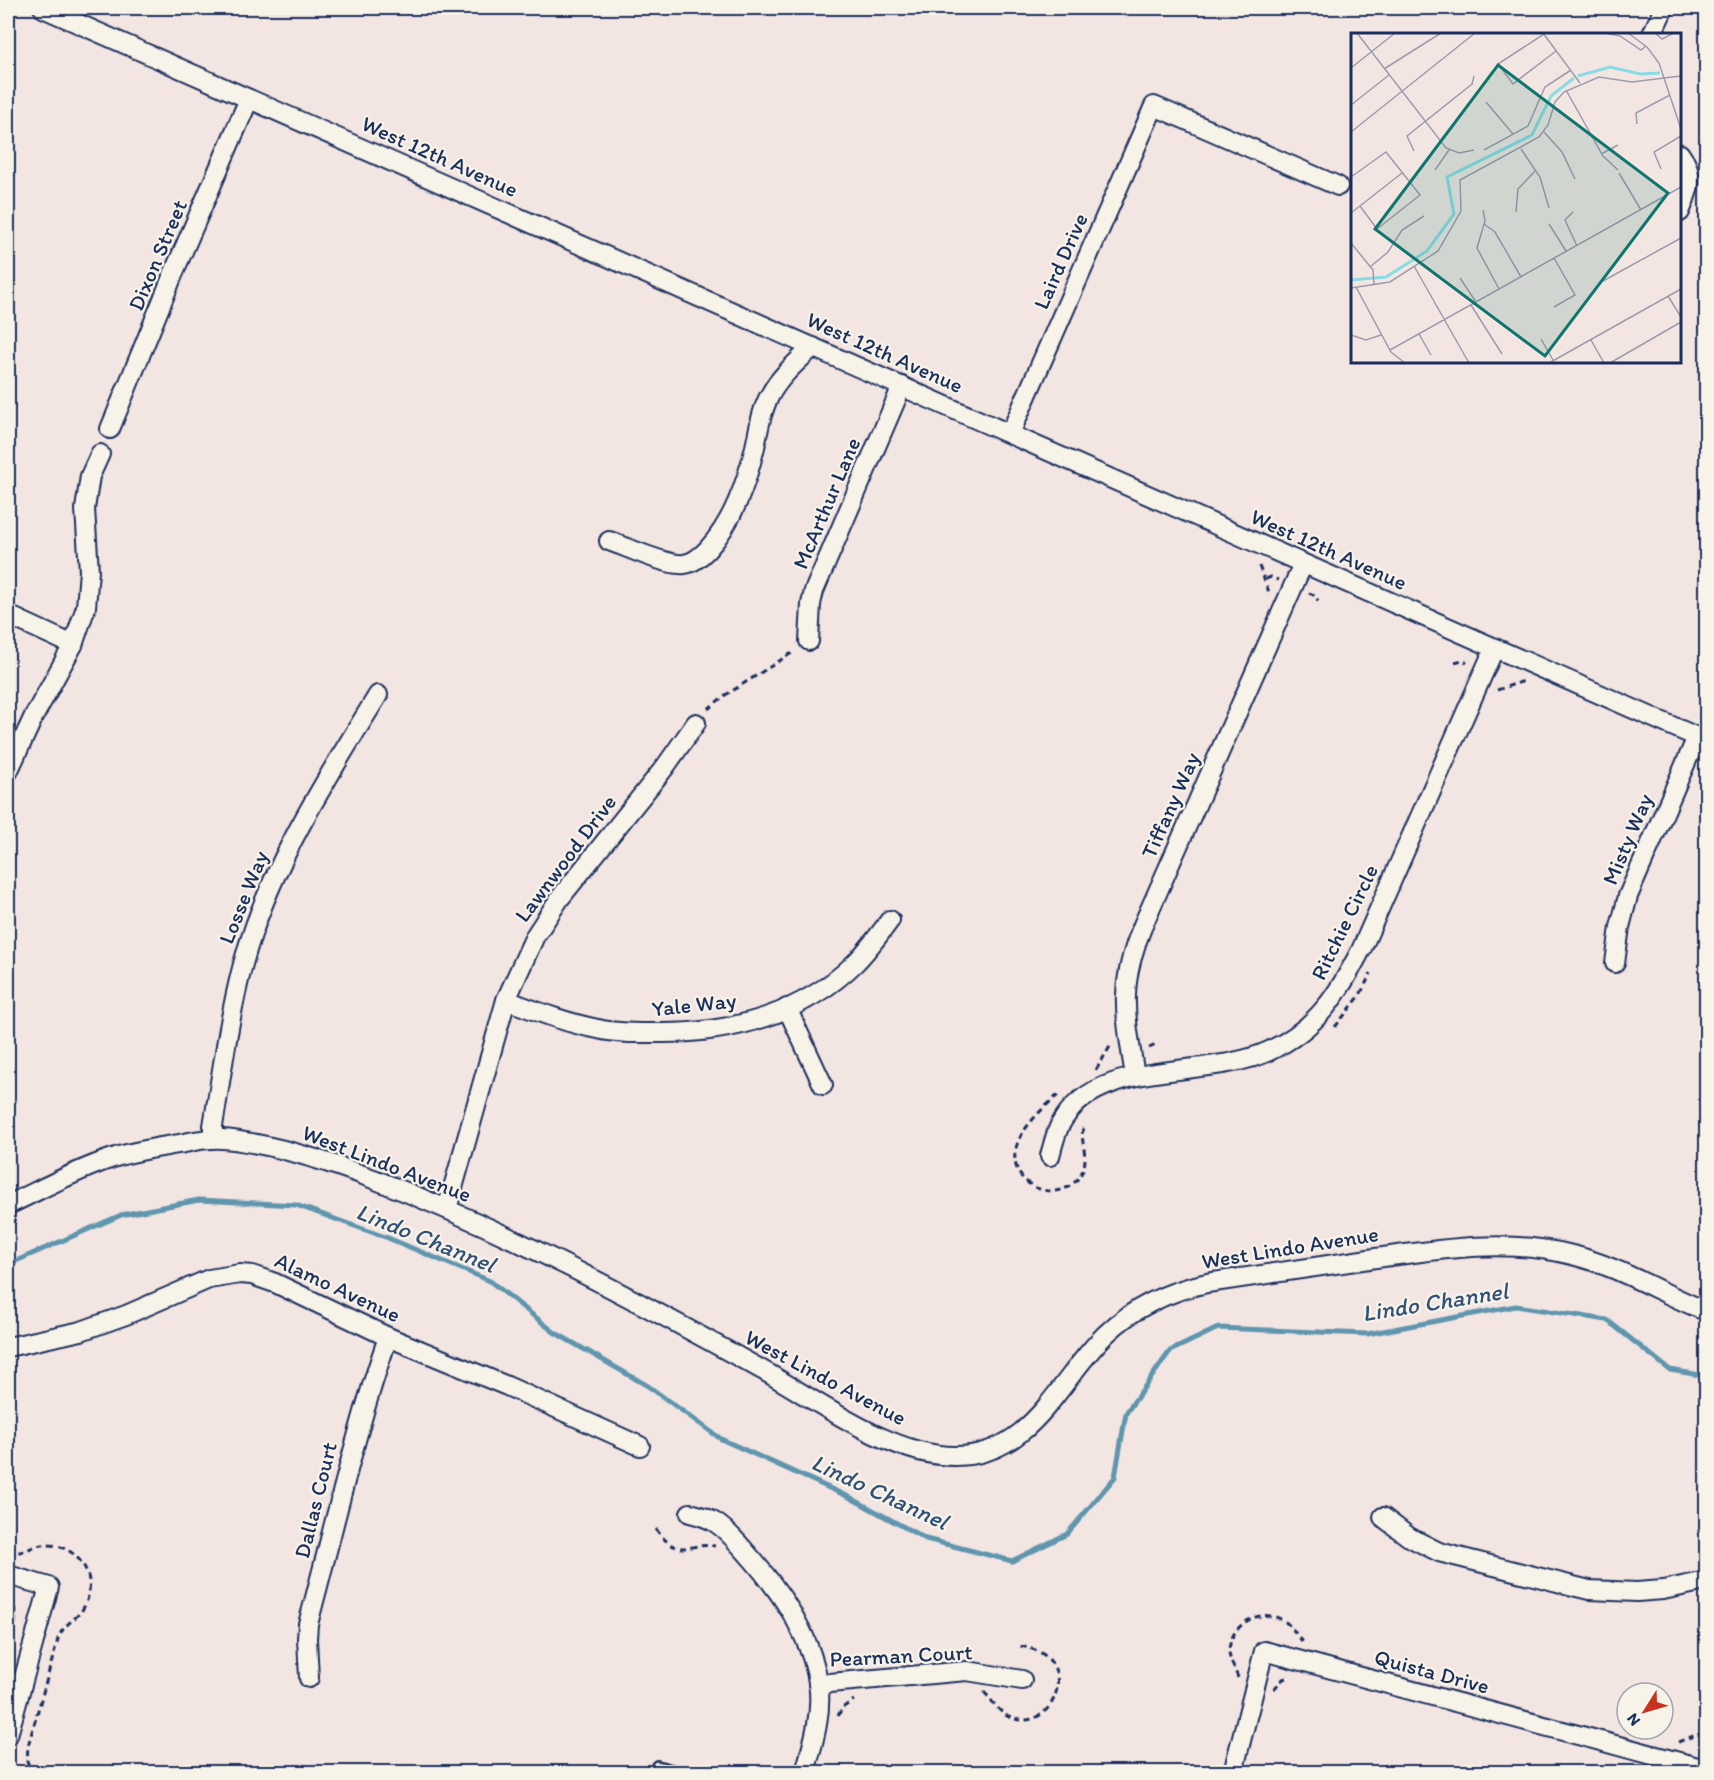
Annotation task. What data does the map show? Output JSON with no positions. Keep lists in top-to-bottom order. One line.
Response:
{"streets":{"street":["West 12th Avenue","Dixon Street","Laird Drive","McArthur Lane","Tiffany Way","Misty Way","Lawnwood Drive","Losse Way","Ritchie Circle","Yale Way","West Lindo Avenue","Alamo Avenue","Dallas Court","Pearman Court","Quista Drive"]},"crossings":[["West 12th Avenue","Dixon Street"],["West 12th Avenue","Laird Drive"],["West 12th Avenue","McArthur Lane"],["West 12th Avenue","Tiffany Way"],["West 12th Avenue","Misty Way"],["West 12th Avenue","Ritchie Circle"],["Tiffany Way","Ritchie Circle"],["Lawnwood Drive","Yale Way"],["Lawnwood Drive","West Lindo Avenue"],["Losse Way","West Lindo Avenue"],["Alamo Avenue","Dallas Court"]],"water":["Lindo Channel"],"north":"bottom left"}
